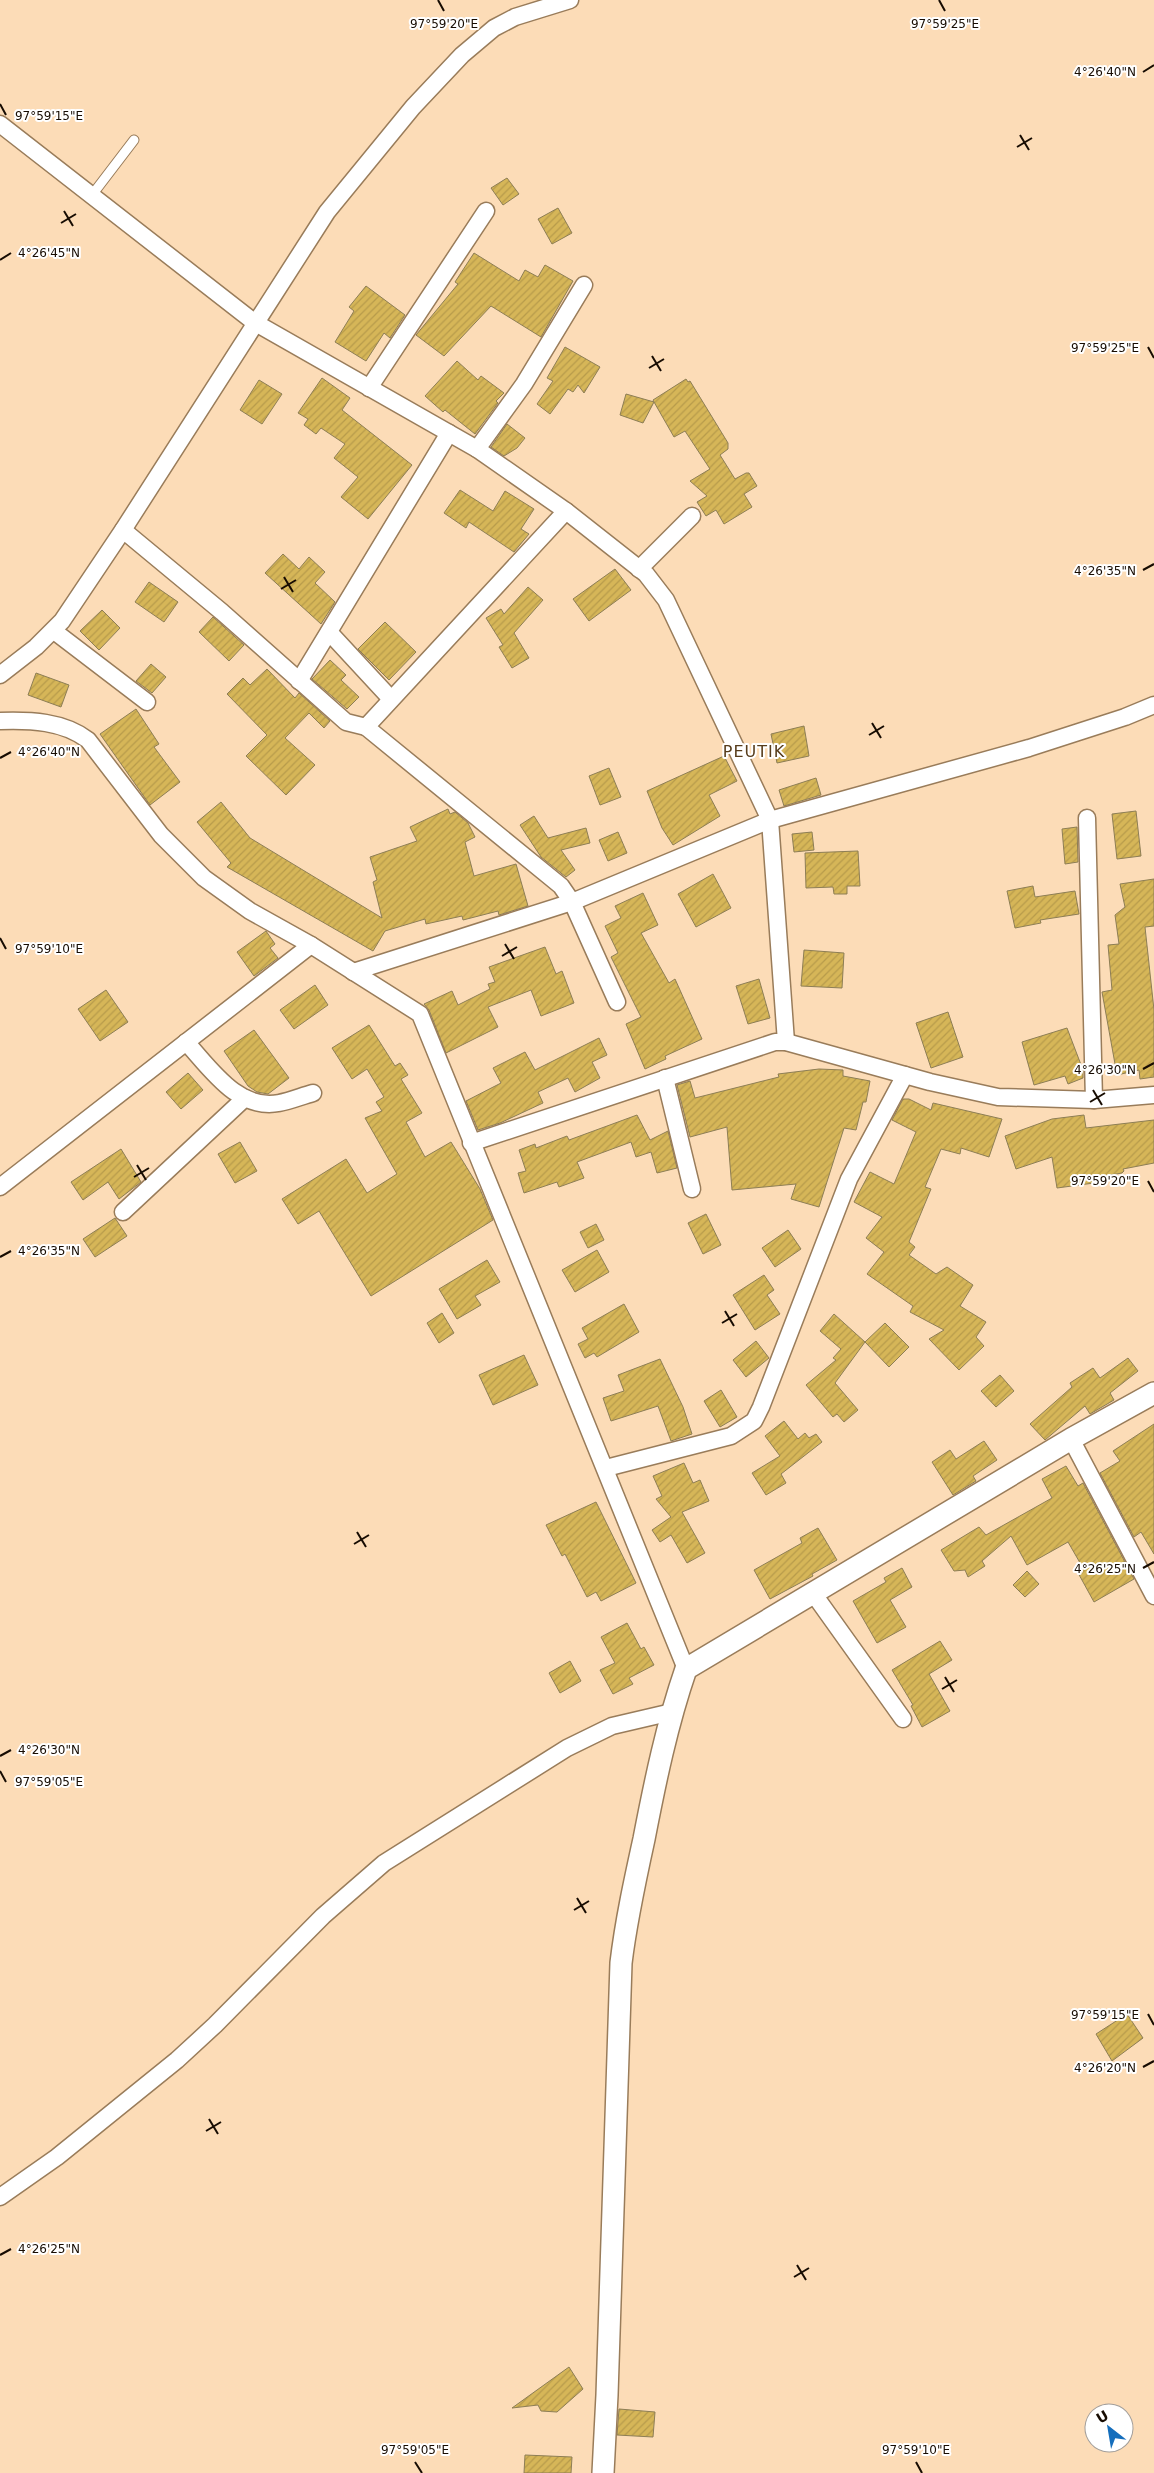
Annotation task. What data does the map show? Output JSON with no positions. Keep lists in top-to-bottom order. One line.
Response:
{"districts":["PEUTIK"],"north":"top left","coordinates":["97°59'20\"E","97°59'25\"E","4°26'40\"N","97°59'15\"E","4°26'45\"N","4°26'35\"N","97°59'10\"E","4°26'30\"N","4°26'25\"N","97°59'05\"E","4°26'20\"N"]}
